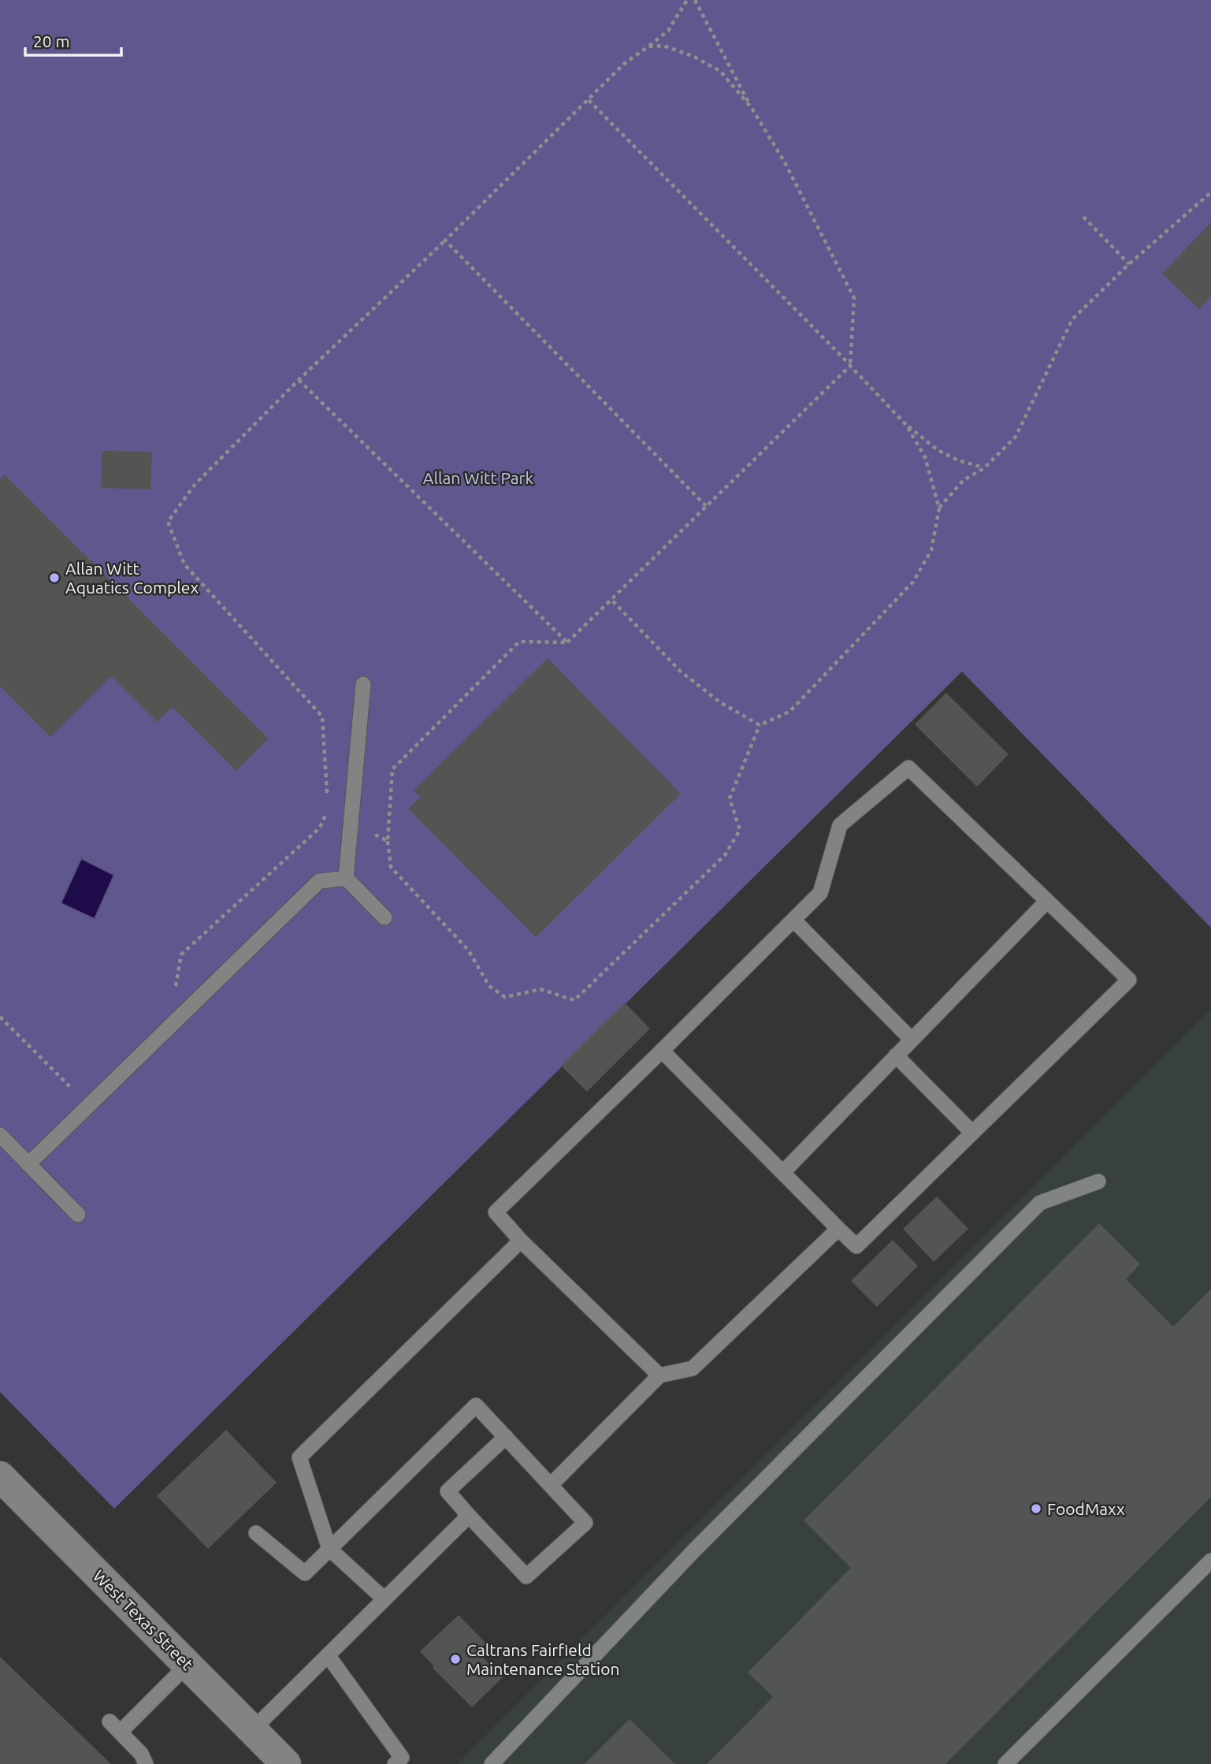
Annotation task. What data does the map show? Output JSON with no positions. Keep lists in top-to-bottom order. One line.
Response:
{"streets":{"main road":["West Texas Street"]},"parks":["Allan Witt Park"],"places":["Allan Witt Aquatics Complex","FoodMaxx","Caltrans Fairfield Maintenance Station"],"scale_bar":"20 m"}
